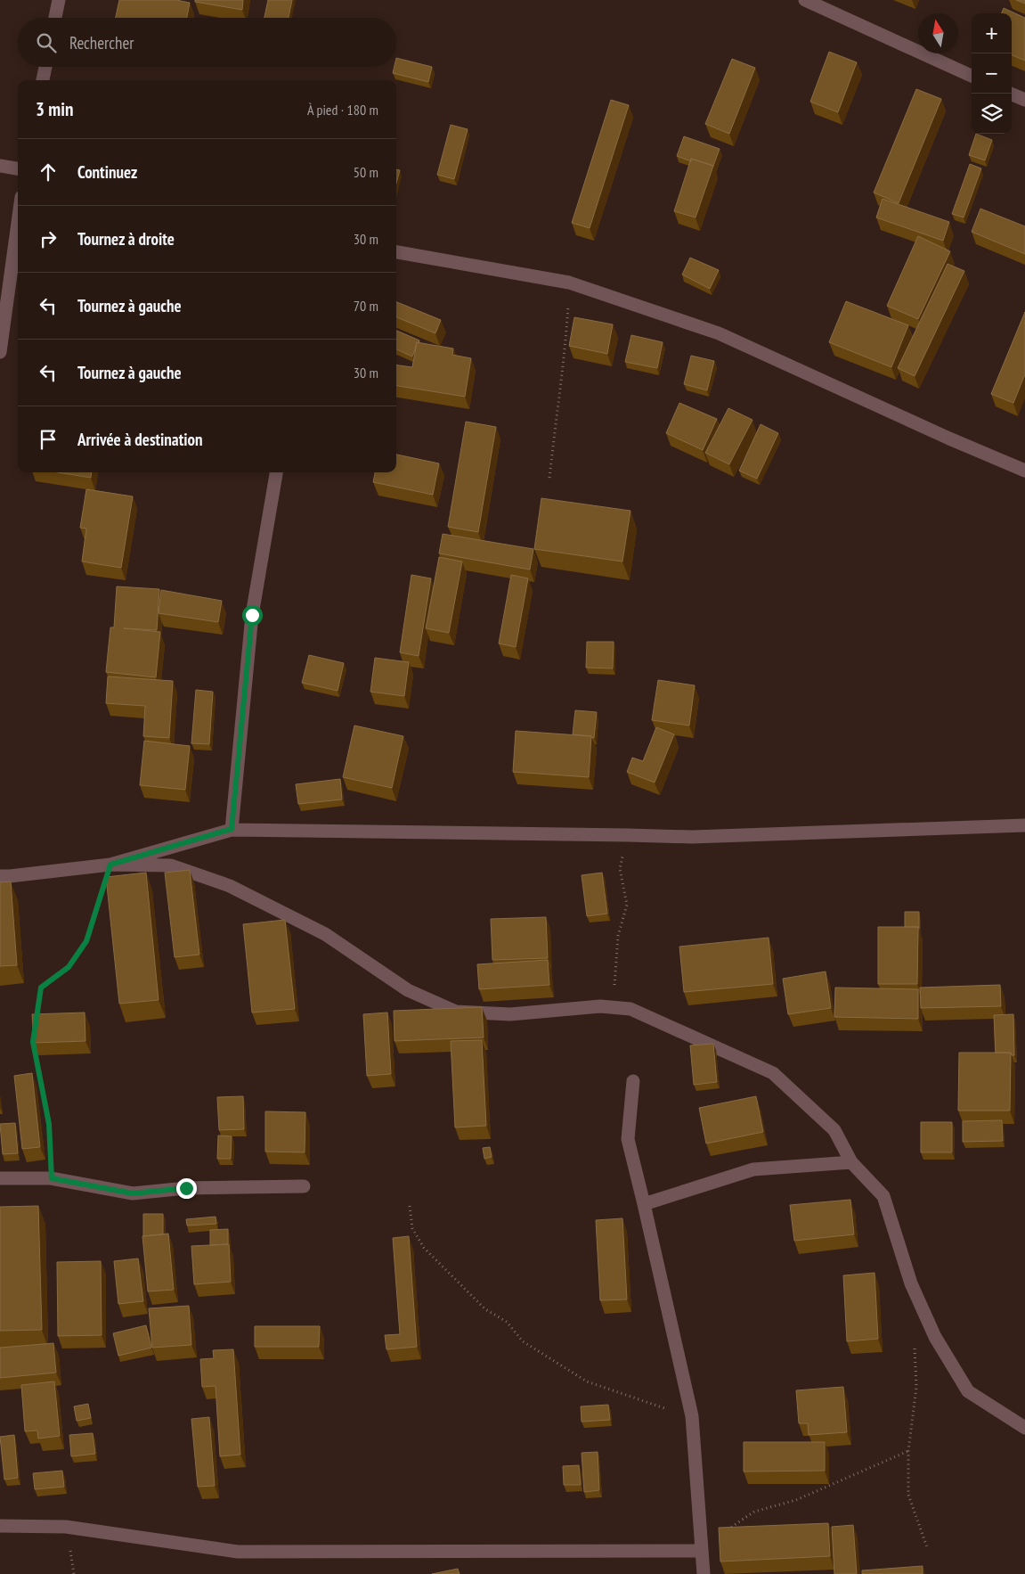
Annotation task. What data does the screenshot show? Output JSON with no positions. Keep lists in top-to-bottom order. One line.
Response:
{"north":"top","page":{"map_buttons":["+","−"],"search":"Rechercher","heading":["3 min","À pied · 180 m"],"list":[["Continuez","50 m"],["Tournez à droite","30 m"],["Tournez à gauche","70 m"],["Tournez à gauche","30 m"],"Arrivée à destination"]}}
